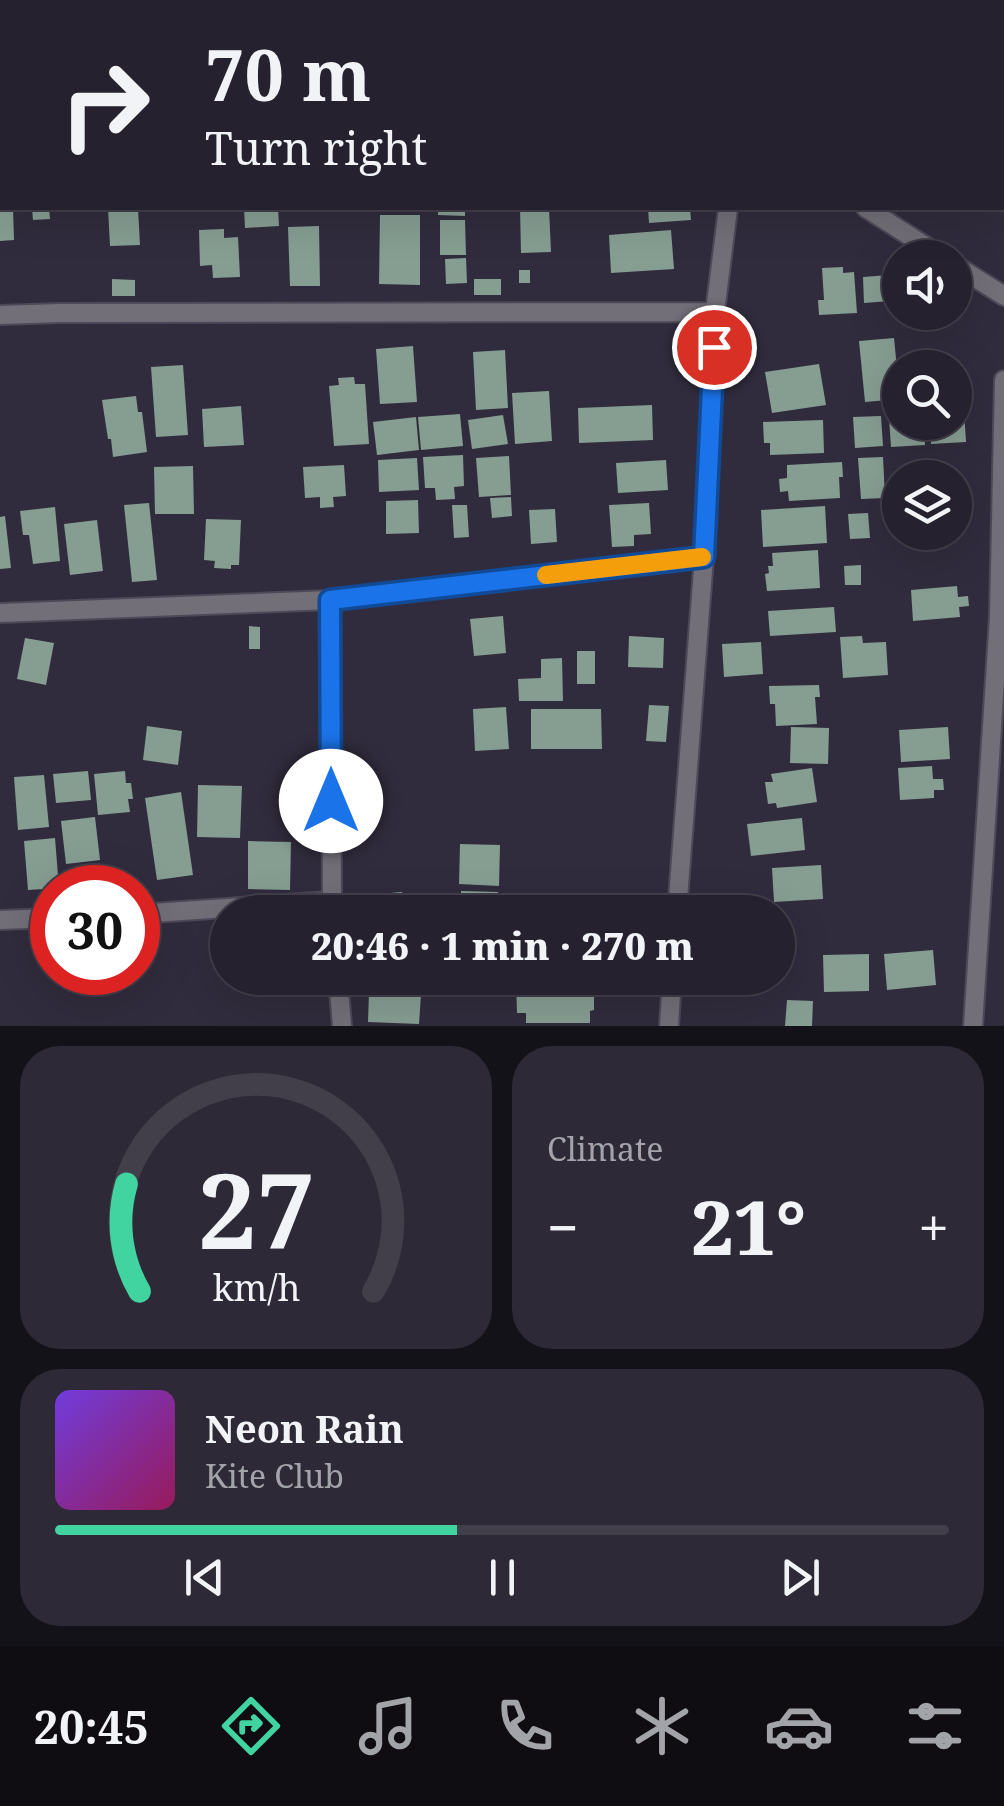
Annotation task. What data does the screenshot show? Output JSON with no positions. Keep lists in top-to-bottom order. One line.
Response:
{"page":{"turn":["70 m","Turn right"],"limit":"30","trip":"20:46 · 1 min · 270 m","tile":"Climate","heat":["−","21°","+"],"song":["Neon Rain","Kite Club"],"tabs":"20:45","gauge":["27","km/h"]}}
